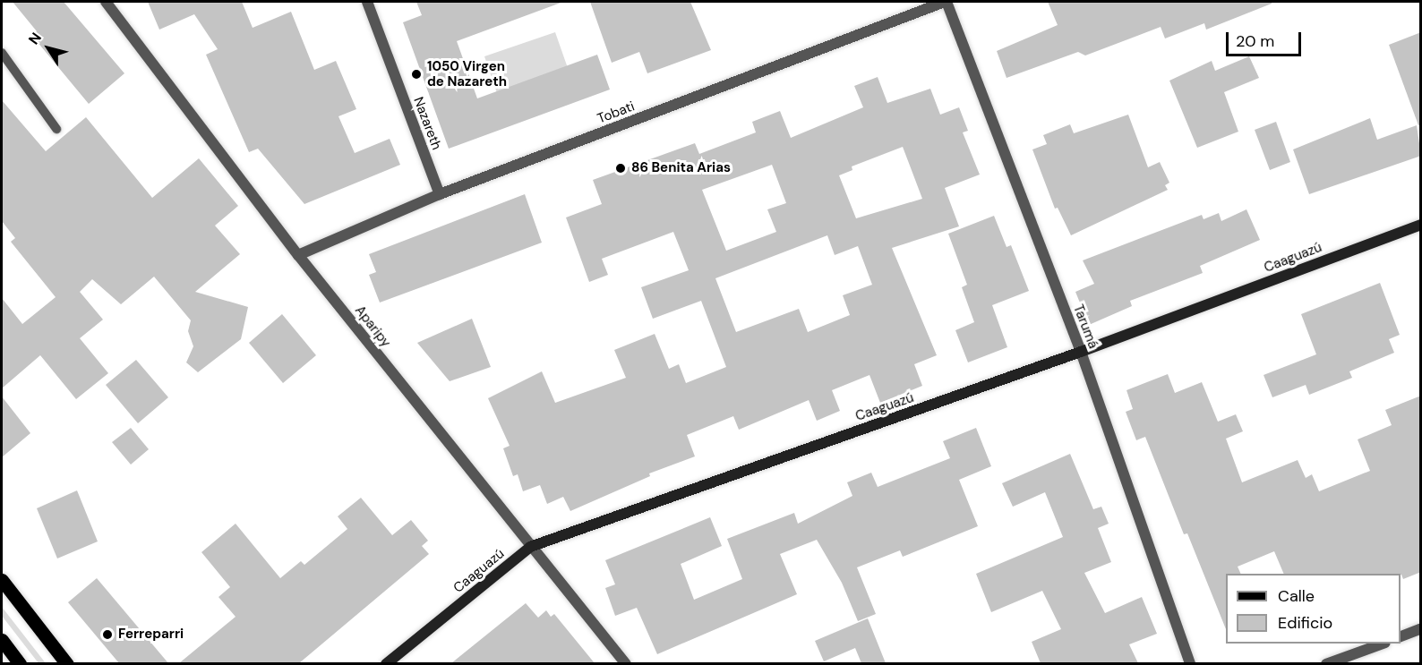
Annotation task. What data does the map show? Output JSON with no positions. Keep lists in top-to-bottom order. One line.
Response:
{"streets":{"street":["Tobati","Nazareth","Caaguazú","Aparipy","Tarumá"]},"crossings":[["Tobati","Nazareth"],["Tobati","Aparipy"],["Tobati","Tarumá"],["Caaguazú","Aparipy"],["Caaguazú","Tarumá"]],"places":["1050 Virgen de Nazareth","86 Benita Arias","Ferreparri"],"legend":["Calle","Edificio"],"scale_bar":"20 m","north":"top left"}
